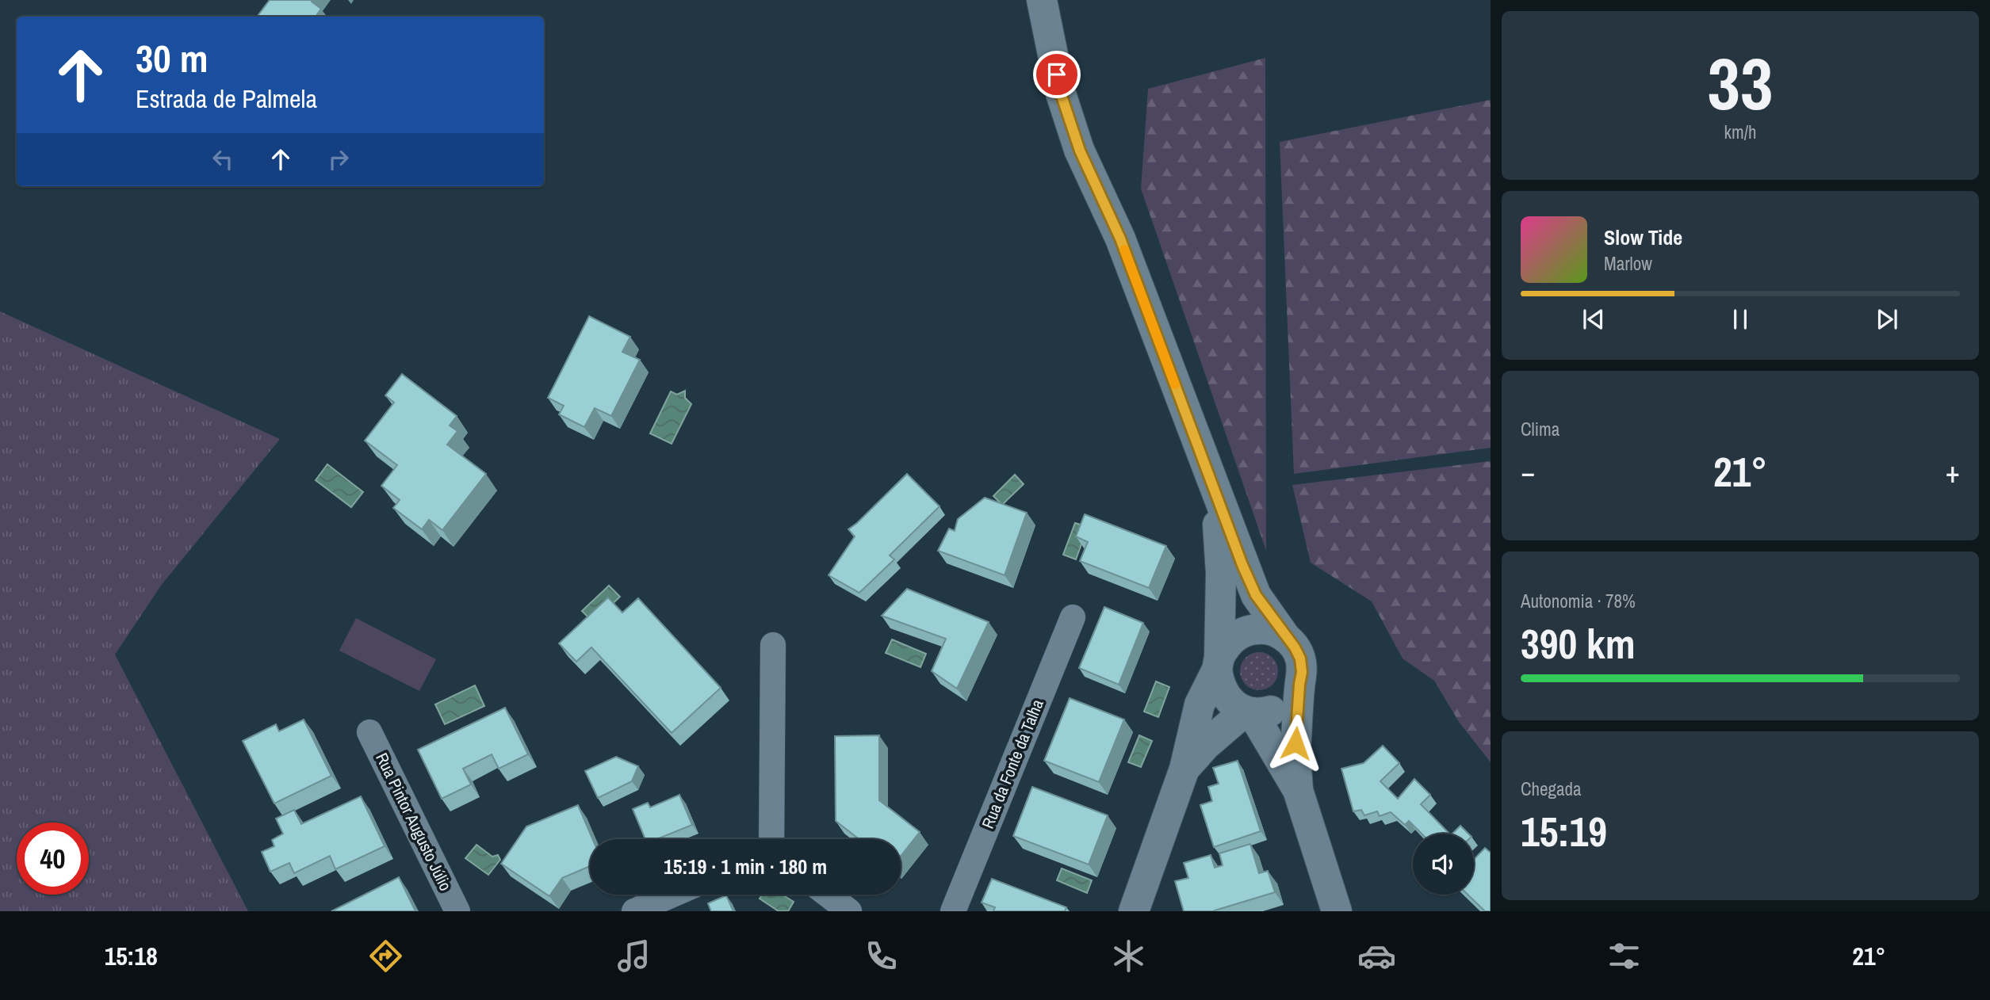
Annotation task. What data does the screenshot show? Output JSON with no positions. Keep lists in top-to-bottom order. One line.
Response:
{"streets":{"street":["Rua da Fonte da Talha","Rua Pintor Augusto Júlio"]},"page":{"tile":[["33","km/h"],"Clima",["Autonomia · 78%","390 km"],["Chegada","15:19"]],"turn":["30 m","Estrada de Palmela"],"song":["Slow Tide","Marlow"],"heat":["−","21°","+"],"limit":"40","trip":"15:19 · 1 min · 180 m","tabs":["15:18","21°"]}}
